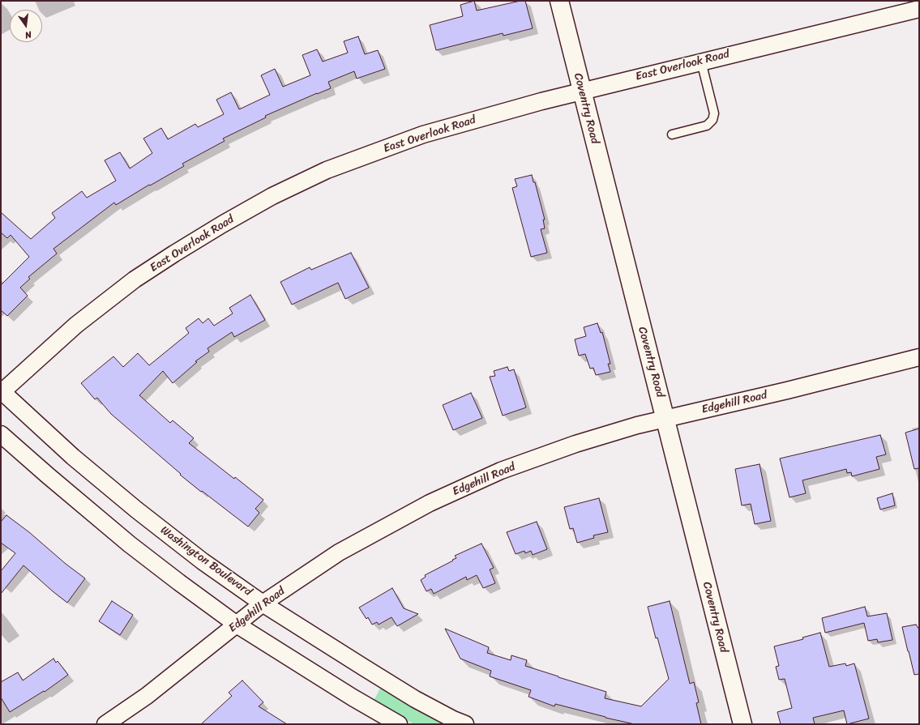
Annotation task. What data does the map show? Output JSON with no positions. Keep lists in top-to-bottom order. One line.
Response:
{"streets":{"street":["East Overlook Road","Coventry Road","Edgehill Road","Washington Boulevard"]},"crossings":[["East Overlook Road","Coventry Road"],["East Overlook Road","Washington Boulevard"],["Coventry Road","Edgehill Road"],["Edgehill Road","Washington Boulevard"]],"north":"bottom"}
